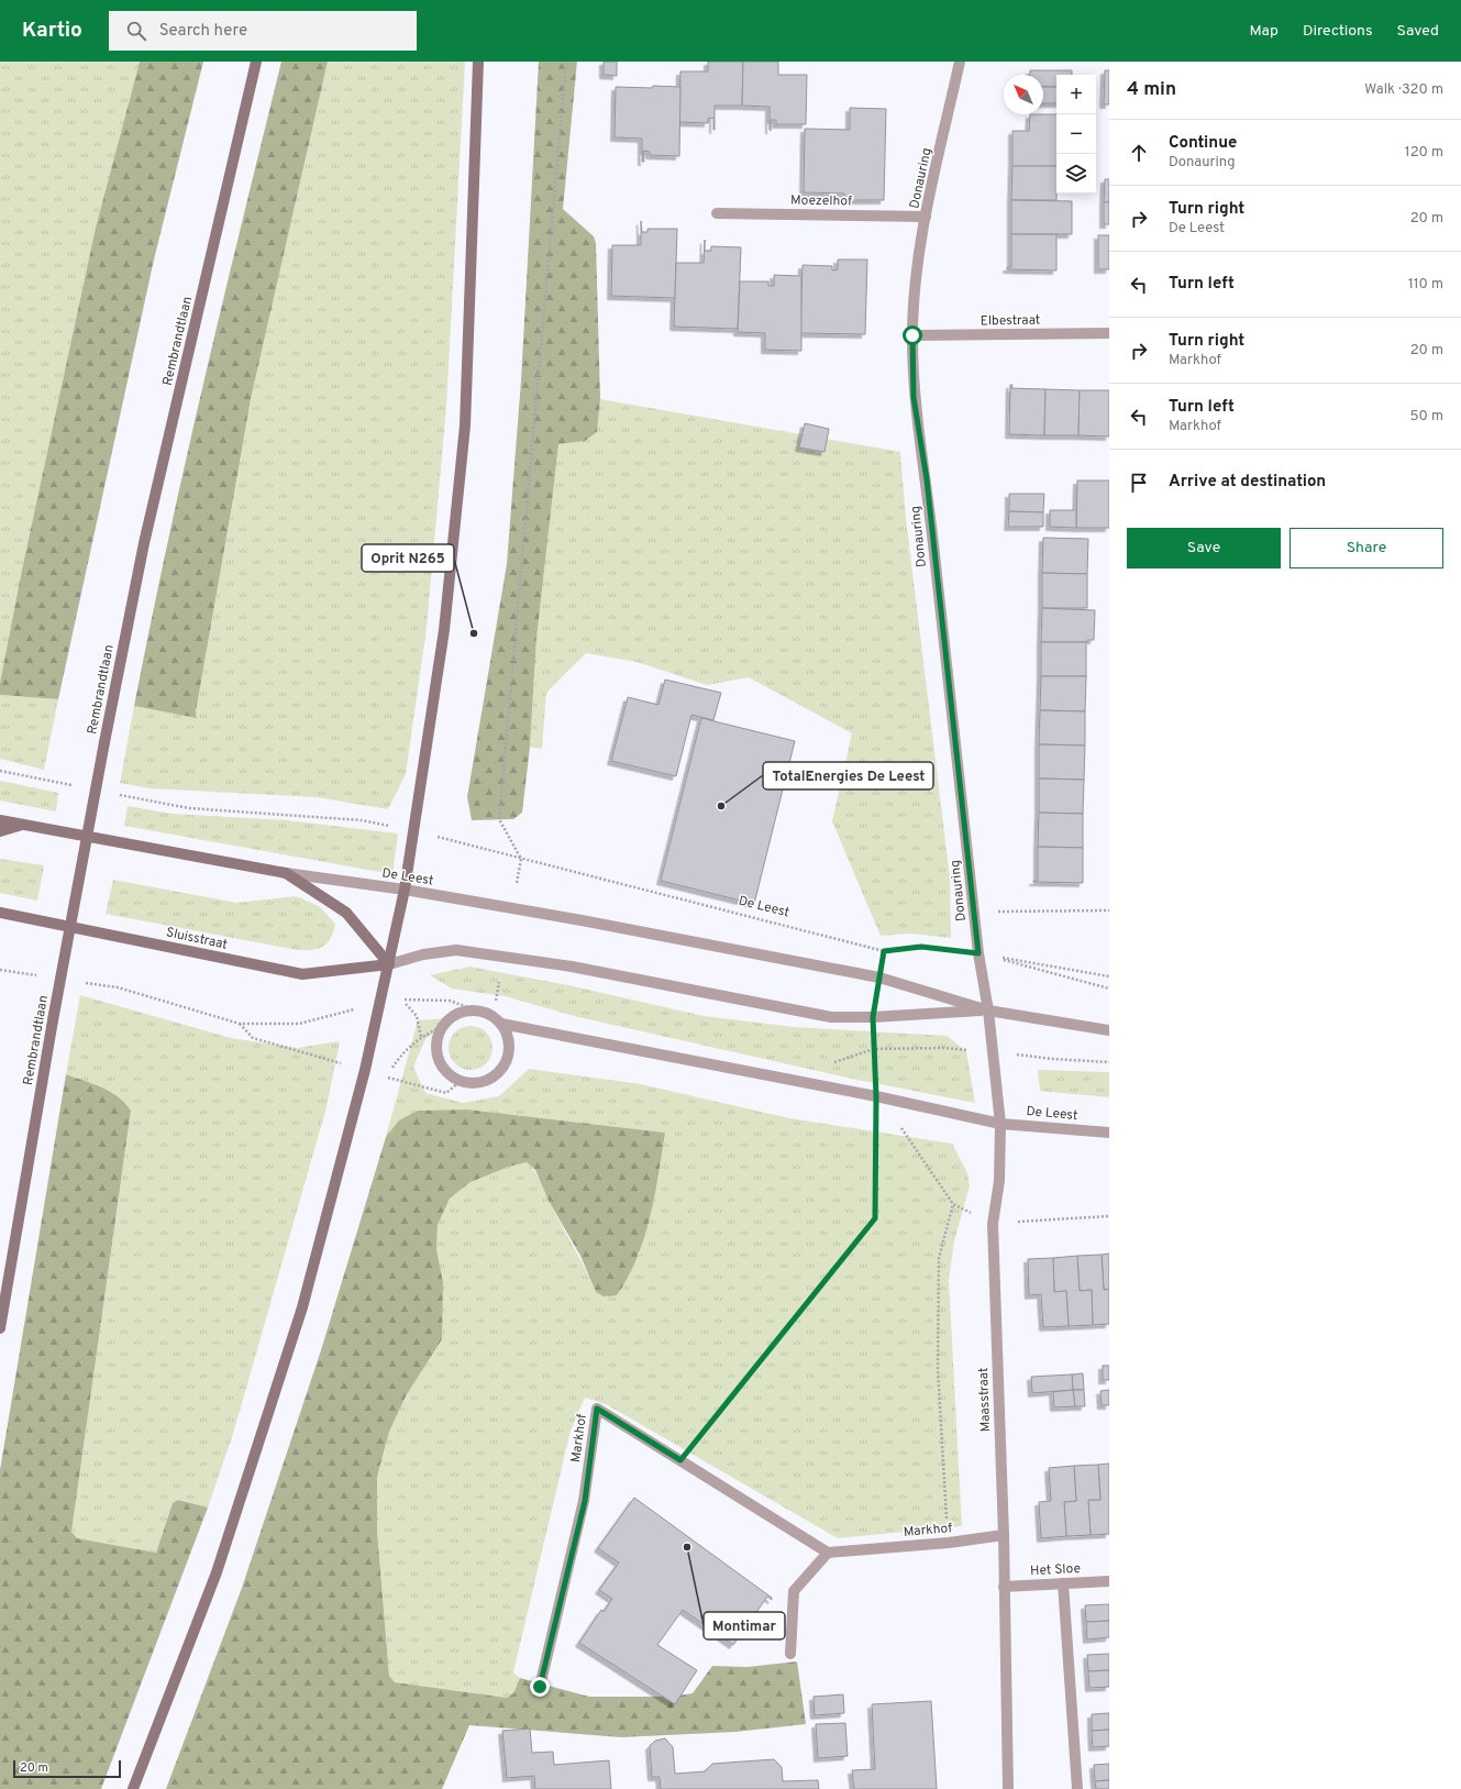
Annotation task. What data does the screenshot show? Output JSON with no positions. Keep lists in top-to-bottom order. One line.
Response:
{"streets":{"main road":["Rembrandtlaan","Sluisstraat"],"street":["Donauring","Moezelhof","Elbestraat","De Leest","Maasstraat","Markhof","Het Sloe"]},"crossings":[["Donauring","Moezelhof"],["Donauring","Elbestraat"],["Donauring","De Leest"],["Donauring","Maasstraat"],["De Leest","Sluisstraat"],["De Leest","Maasstraat"],["Maasstraat","Markhof"],["Maasstraat","Het Sloe"]],"places":["Oprit N265","TotalEnergies De Leest","Montimar"],"scale_bar":"20 m","north":"top left","page":{"header":"Kartio","search":"Search here","nav":["Map","Directions","Saved"],"heading":["4 min","Walk · 320 m"],"map_buttons":["+","−"],"list":[["Continue","Donauring","120 m"],["Turn right","De Leest","20 m"],["Turn left","110 m"],["Turn right","Markhof","20 m"],["Turn left","Markhof","50 m"],"Arrive at destination"],"buttons":["Save","Share"],"scale":"20 m"}}
